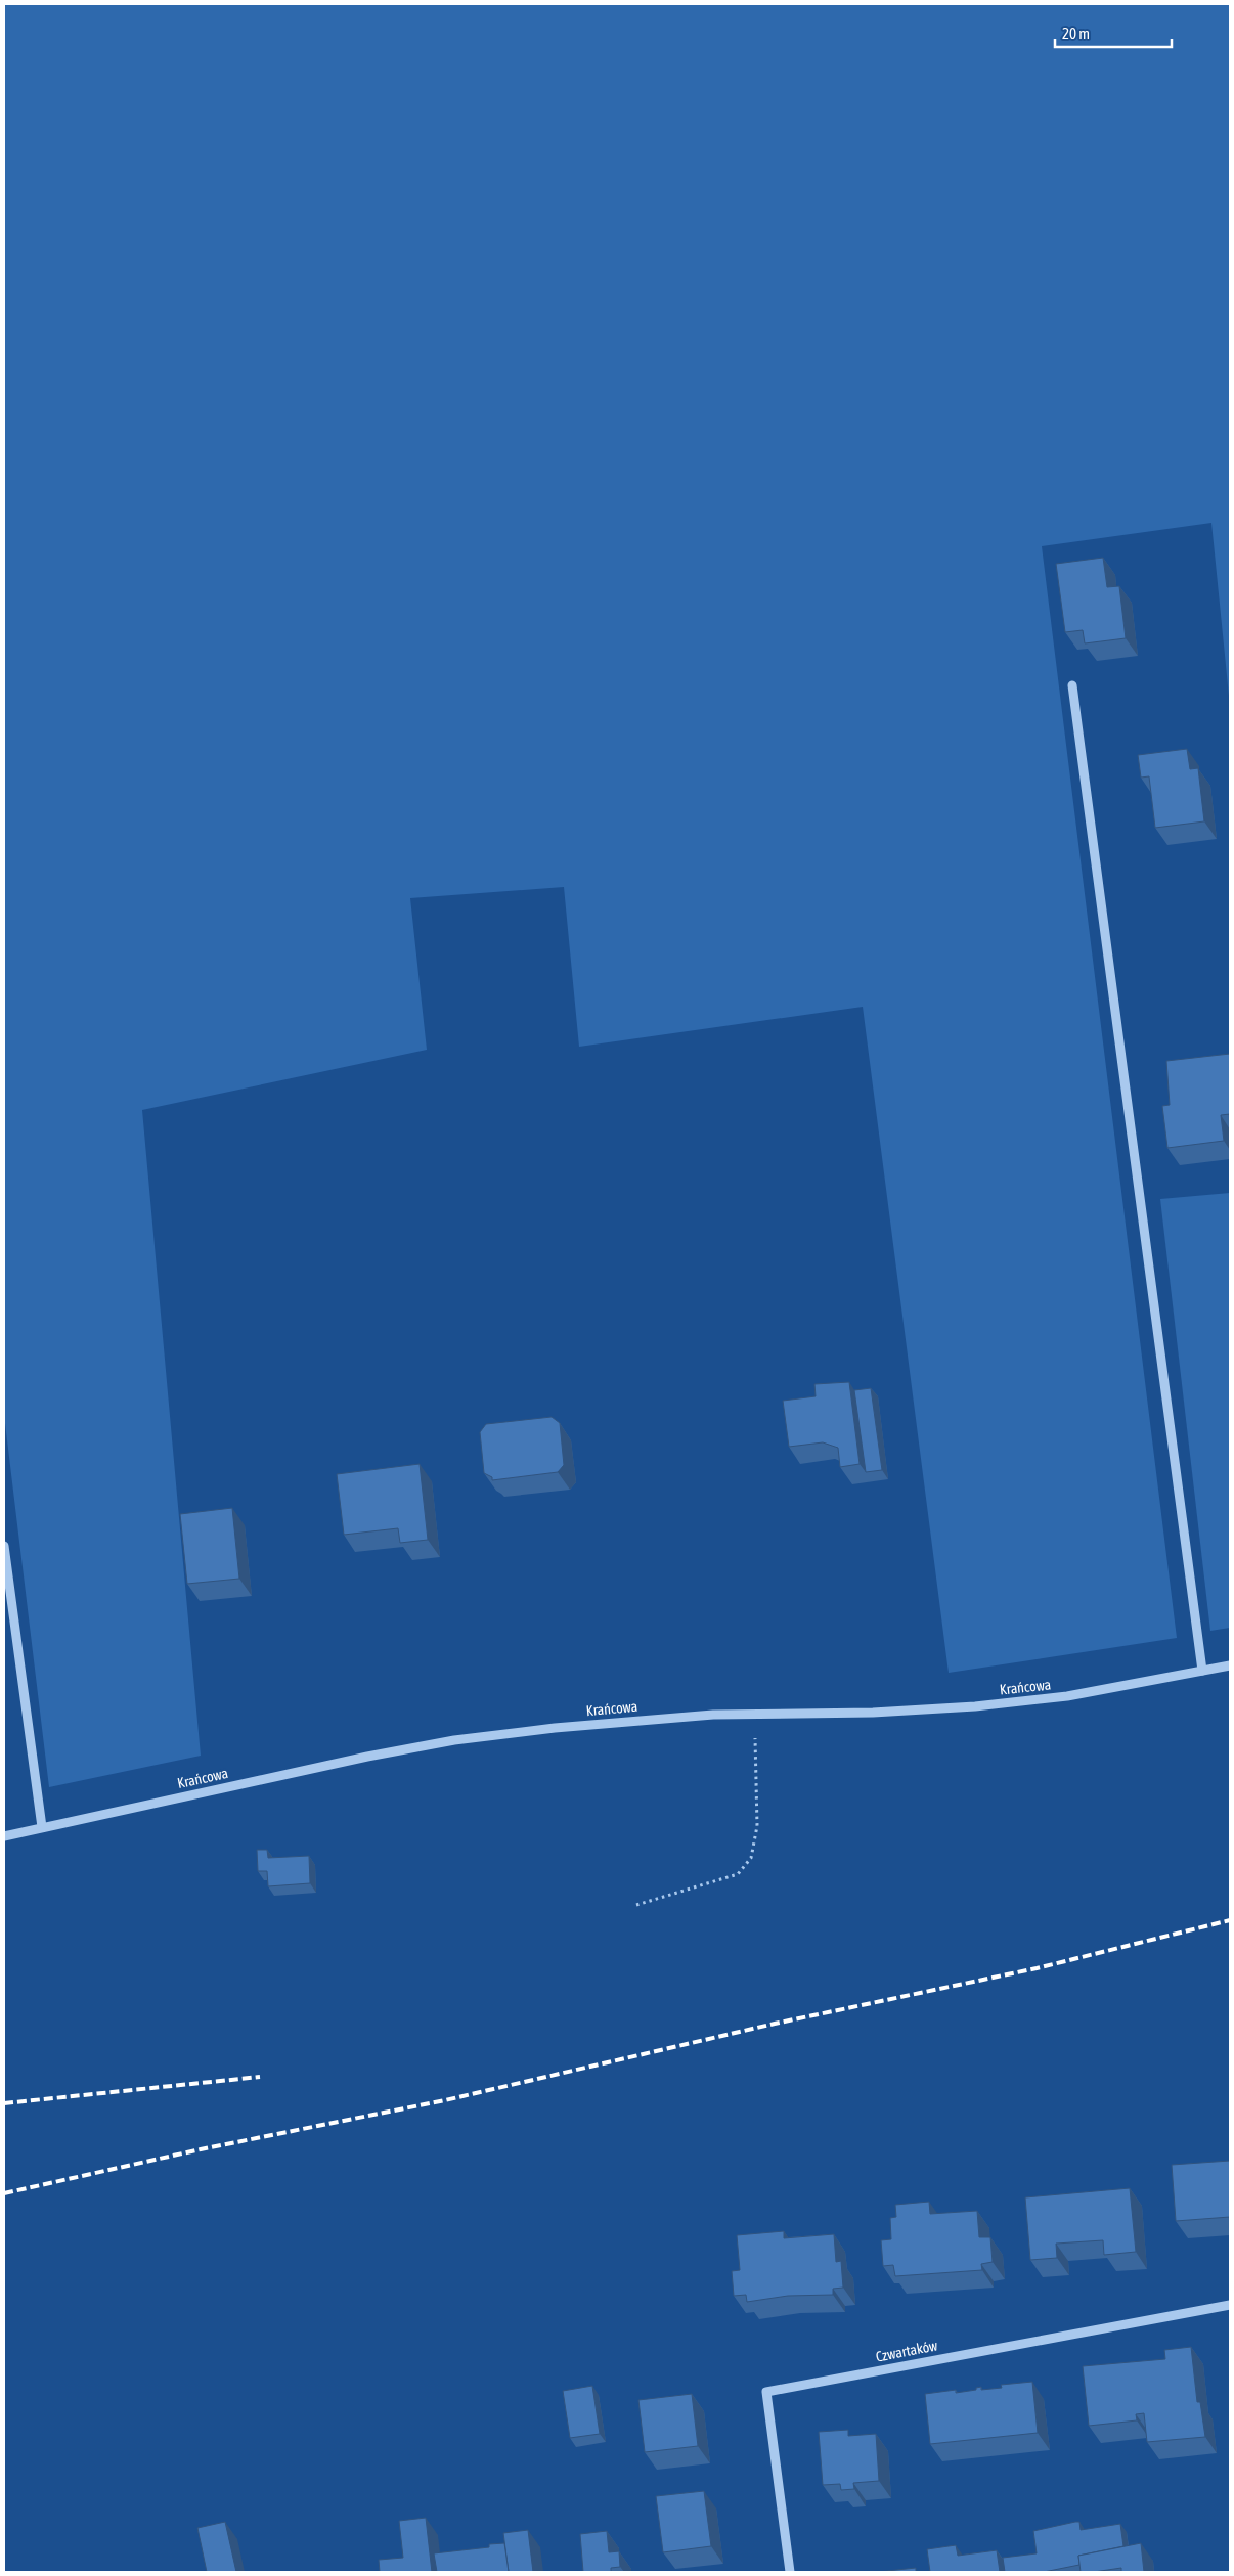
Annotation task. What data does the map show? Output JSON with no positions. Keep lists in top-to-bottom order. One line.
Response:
{"streets":{"street":["Krańcowa","Czwartaków"]},"scale_bar":"20 m"}
